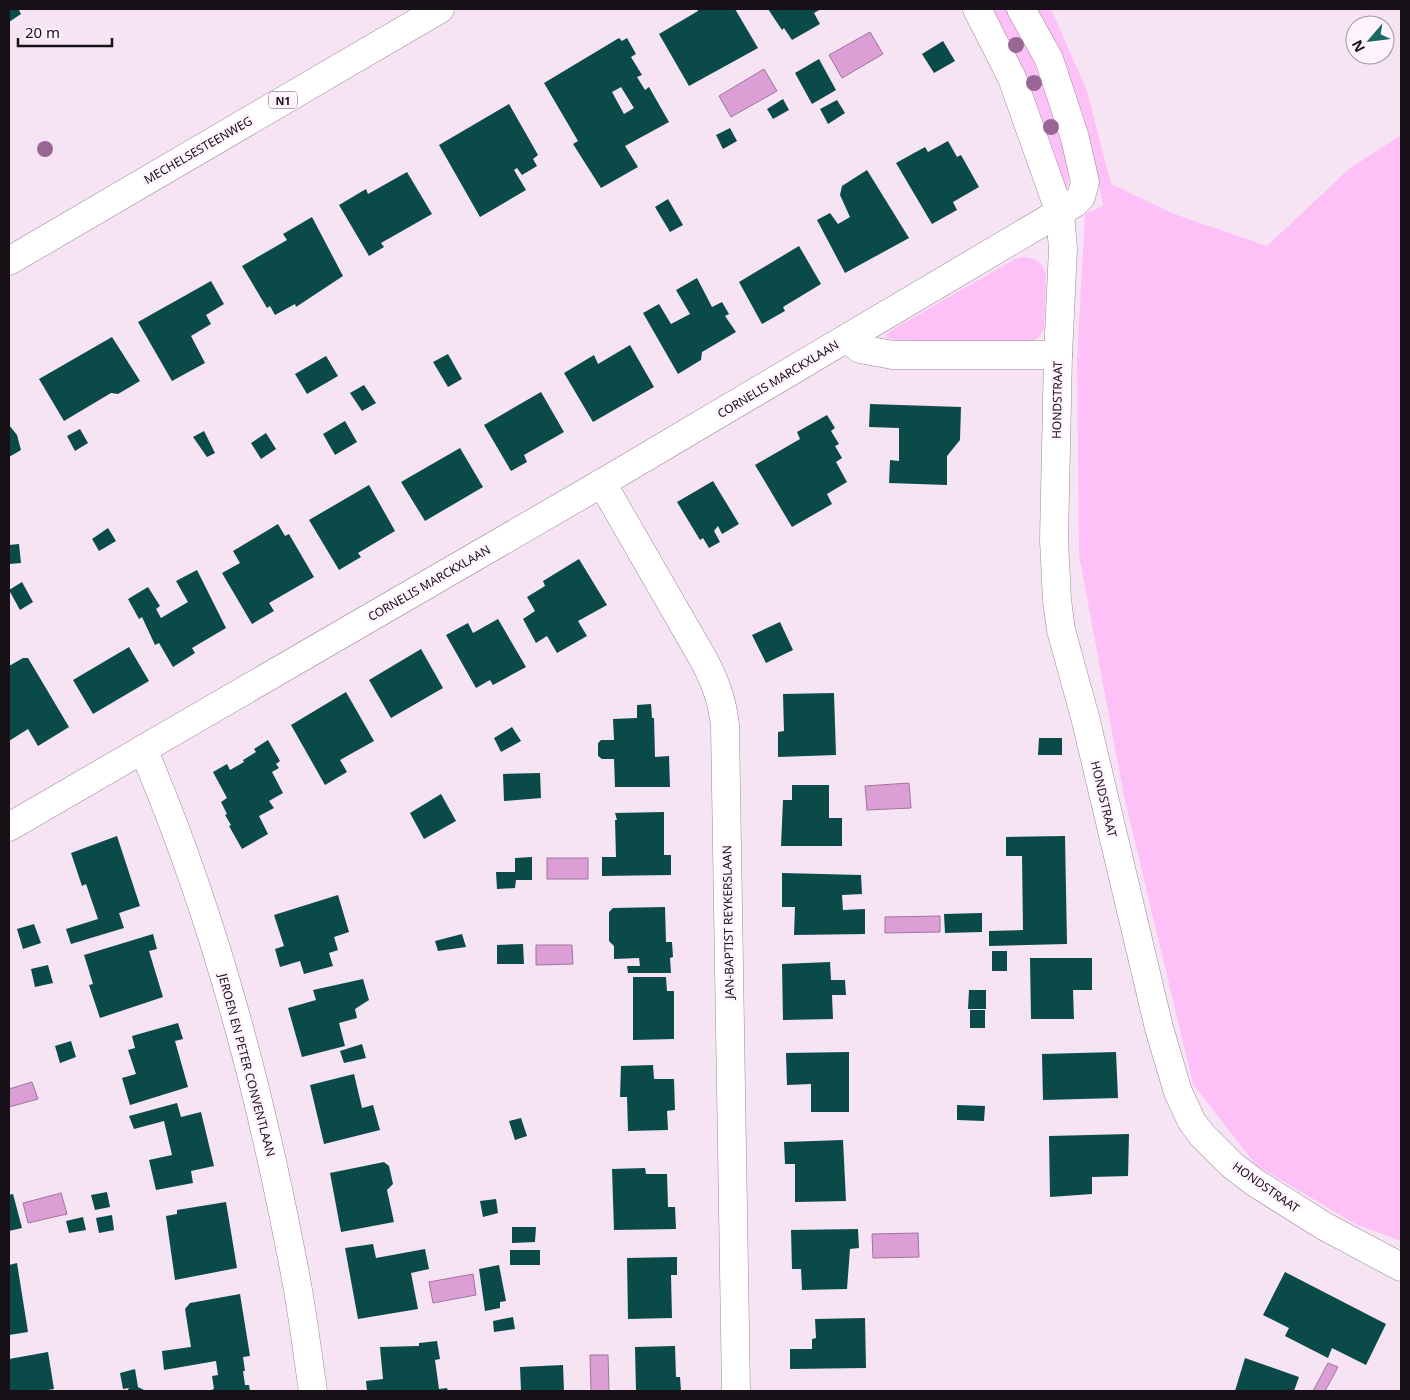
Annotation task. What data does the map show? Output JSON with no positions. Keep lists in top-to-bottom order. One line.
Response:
{"streets":{"street":["N1","MECHELSESTEENWEG","CORNELIS MARCKXLAAN","HONDSTRAAT","JAN-BAPTIST REYKERSLAAN","JEROEN EN PETER CONVENTLAAN"]},"crossings":[["CORNELIS MARCKXLAAN","HONDSTRAAT"],["CORNELIS MARCKXLAAN","JAN-BAPTIST REYKERSLAAN"],["CORNELIS MARCKXLAAN","JEROEN EN PETER CONVENTLAAN"]],"scale_bar":"20 m","north":"bottom left"}
